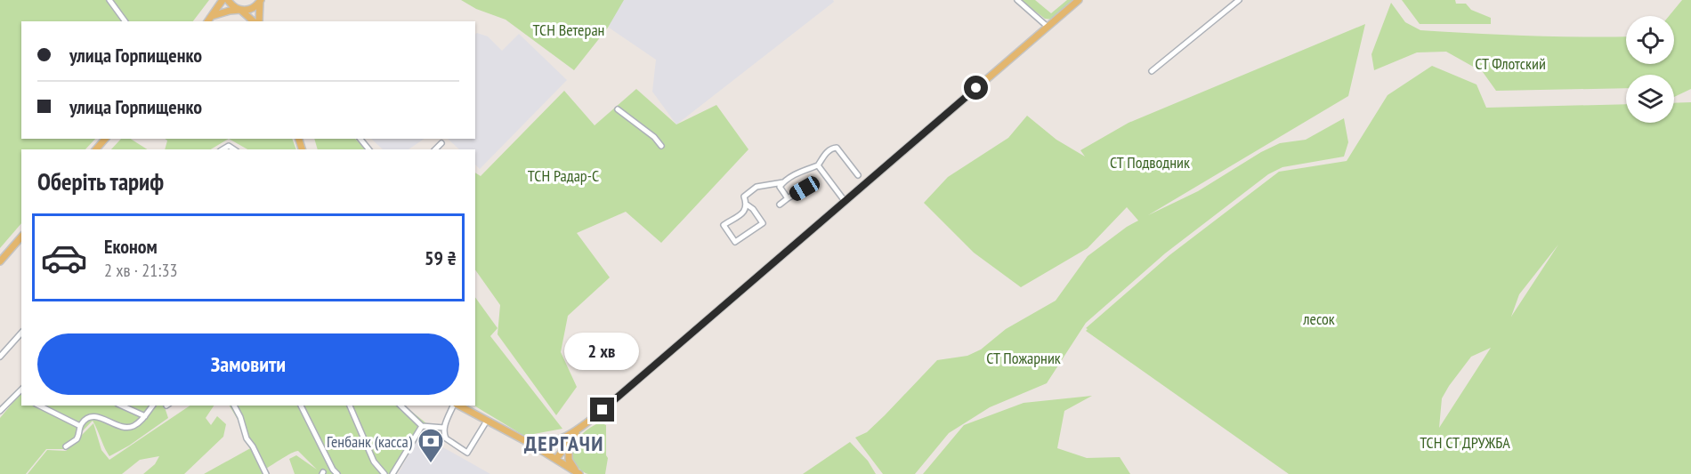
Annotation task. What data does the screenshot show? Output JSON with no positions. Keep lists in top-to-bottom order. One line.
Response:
{"districts":["ДЕРГАЧИ"],"parks":["ТСН Ветеран","СТ Флотский","СТ Подводник","ТСН Радар-С","лесок","СТ Пожарник","ТСН СТ ДРУЖБА"],"places":{"bank":["Генбанк (касса)"]},"page":{"banner":["улица Горпищенко","улица Горпищенко"],"heading":"Оберіть тариф","list":[{"name":"Економ","note":"2 хв · 21:33","value":"59 ₴"}],"buttons":"Замовити","bubble":"2 хв"}}
